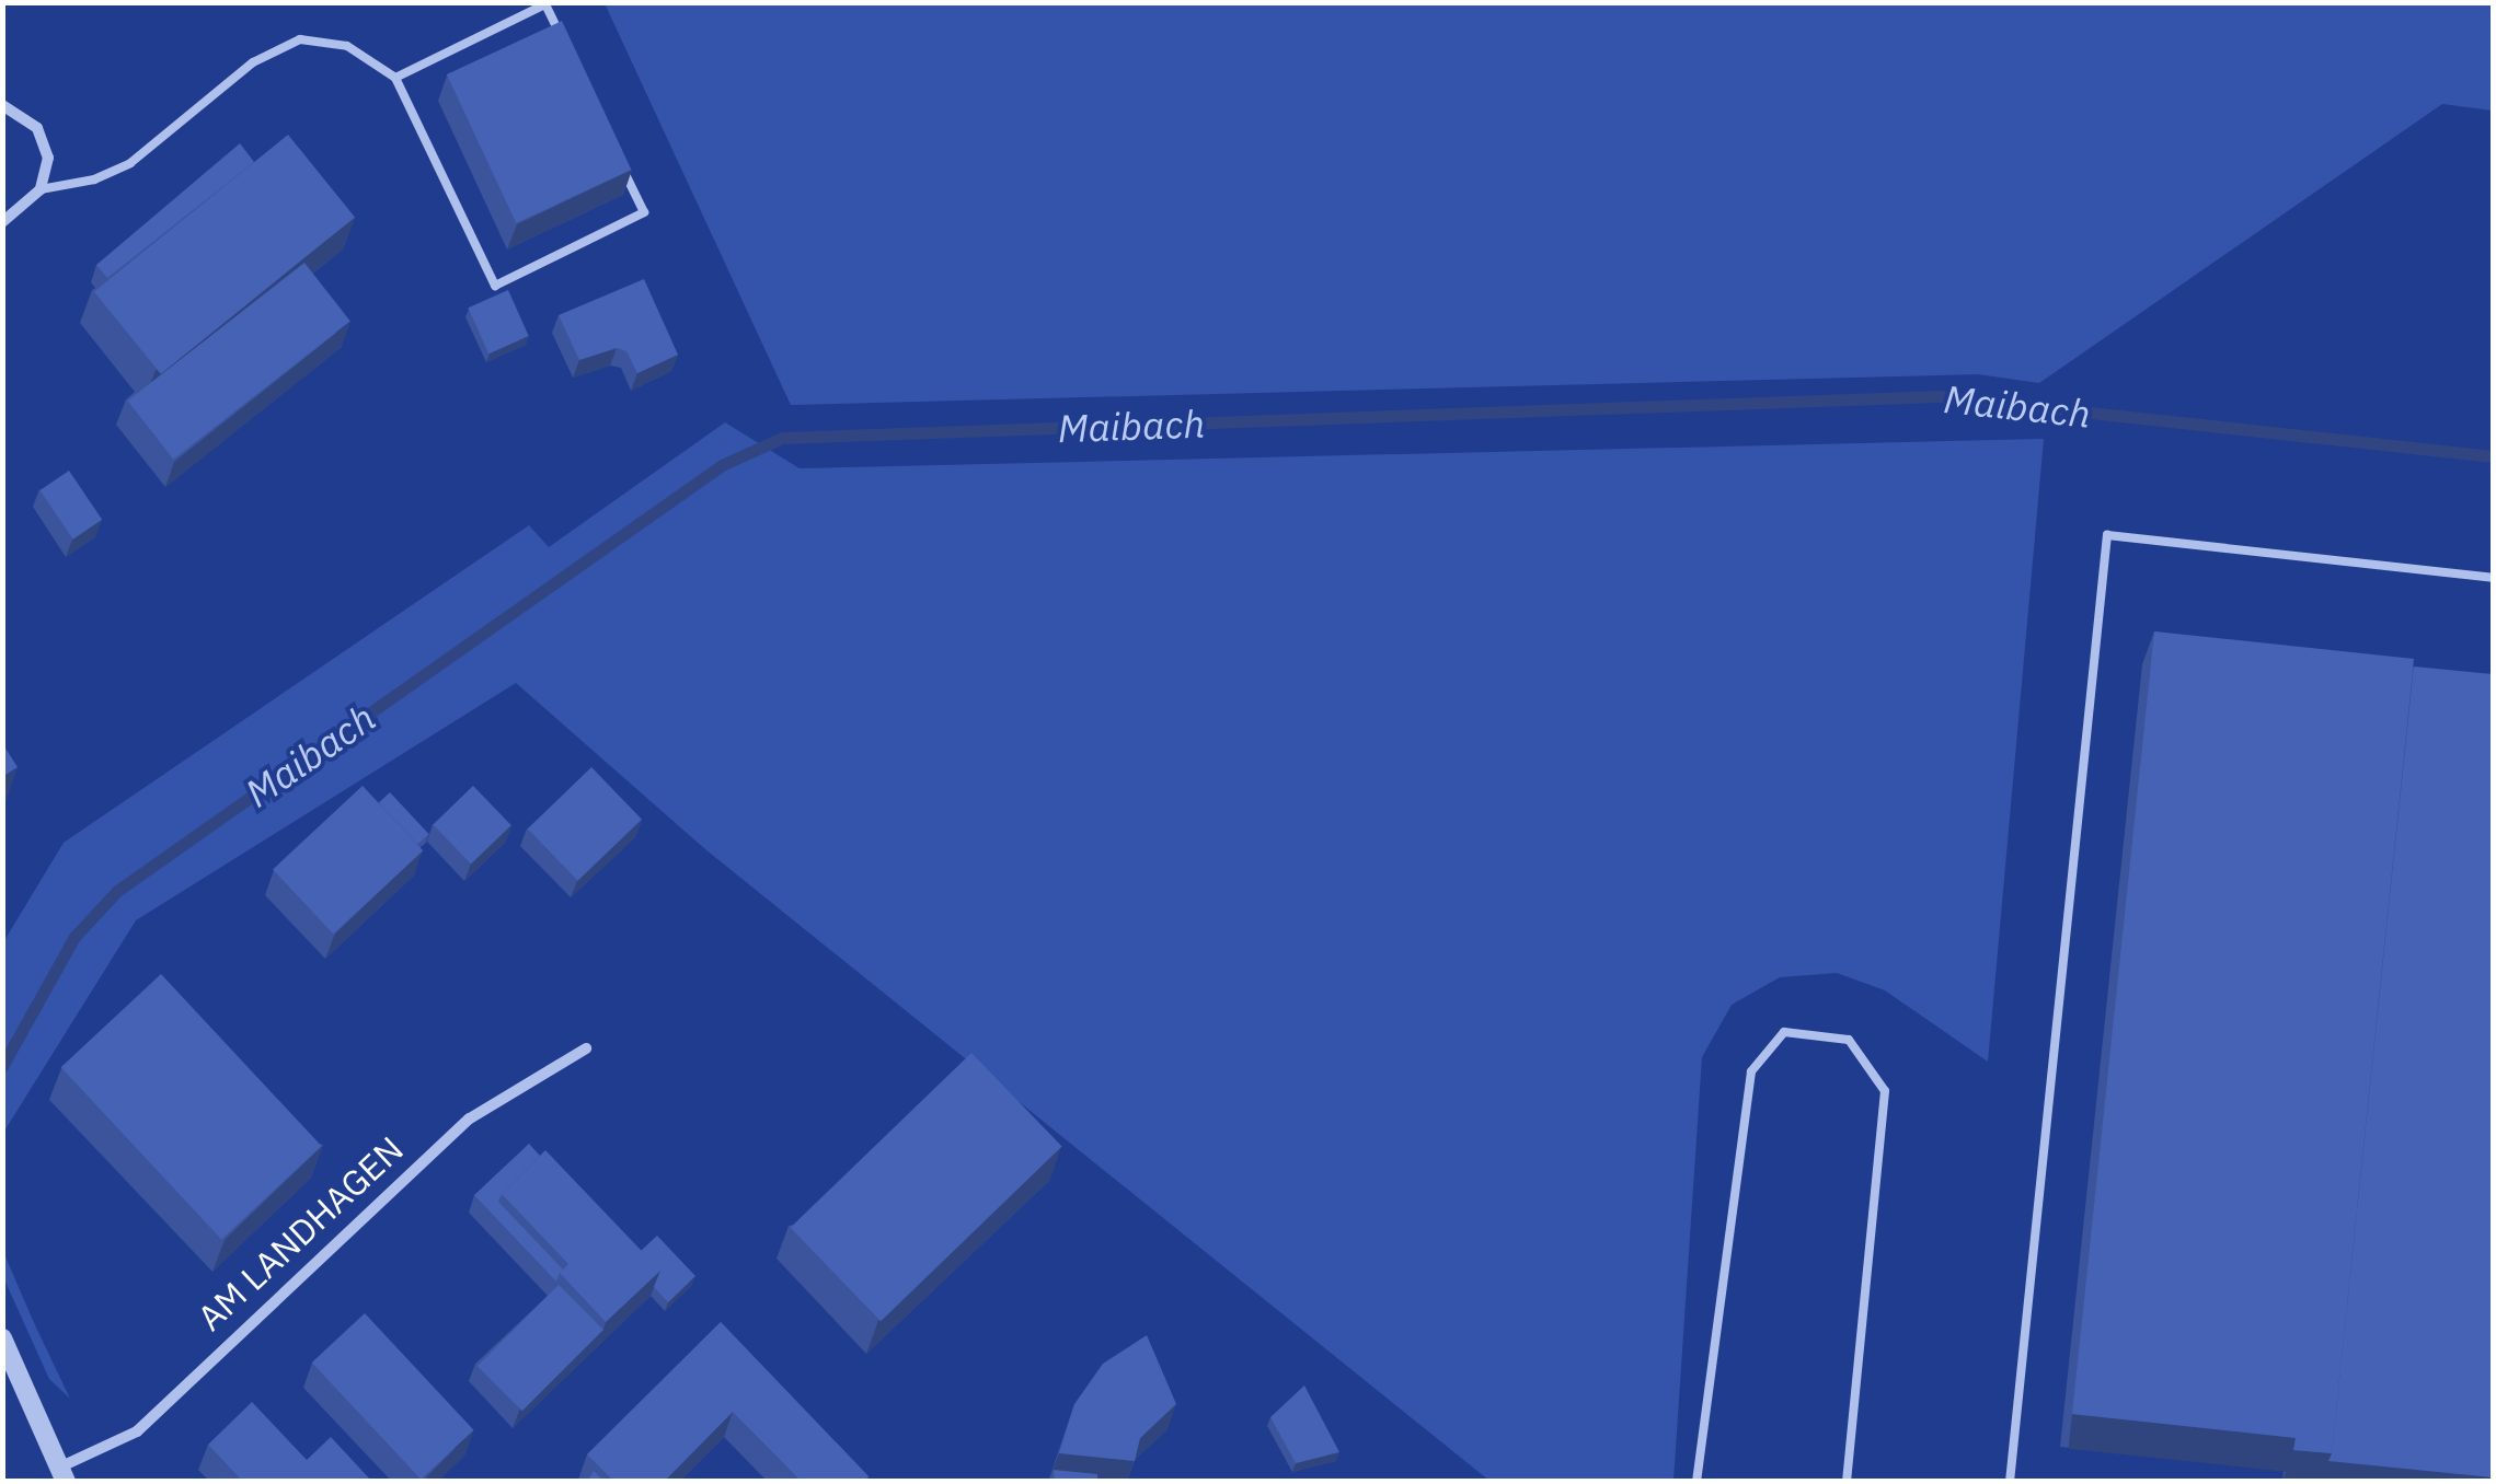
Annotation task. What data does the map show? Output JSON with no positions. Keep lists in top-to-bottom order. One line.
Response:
{"streets":{"street":["AM LANDHAGEN"]},"water":["Maibach"]}
